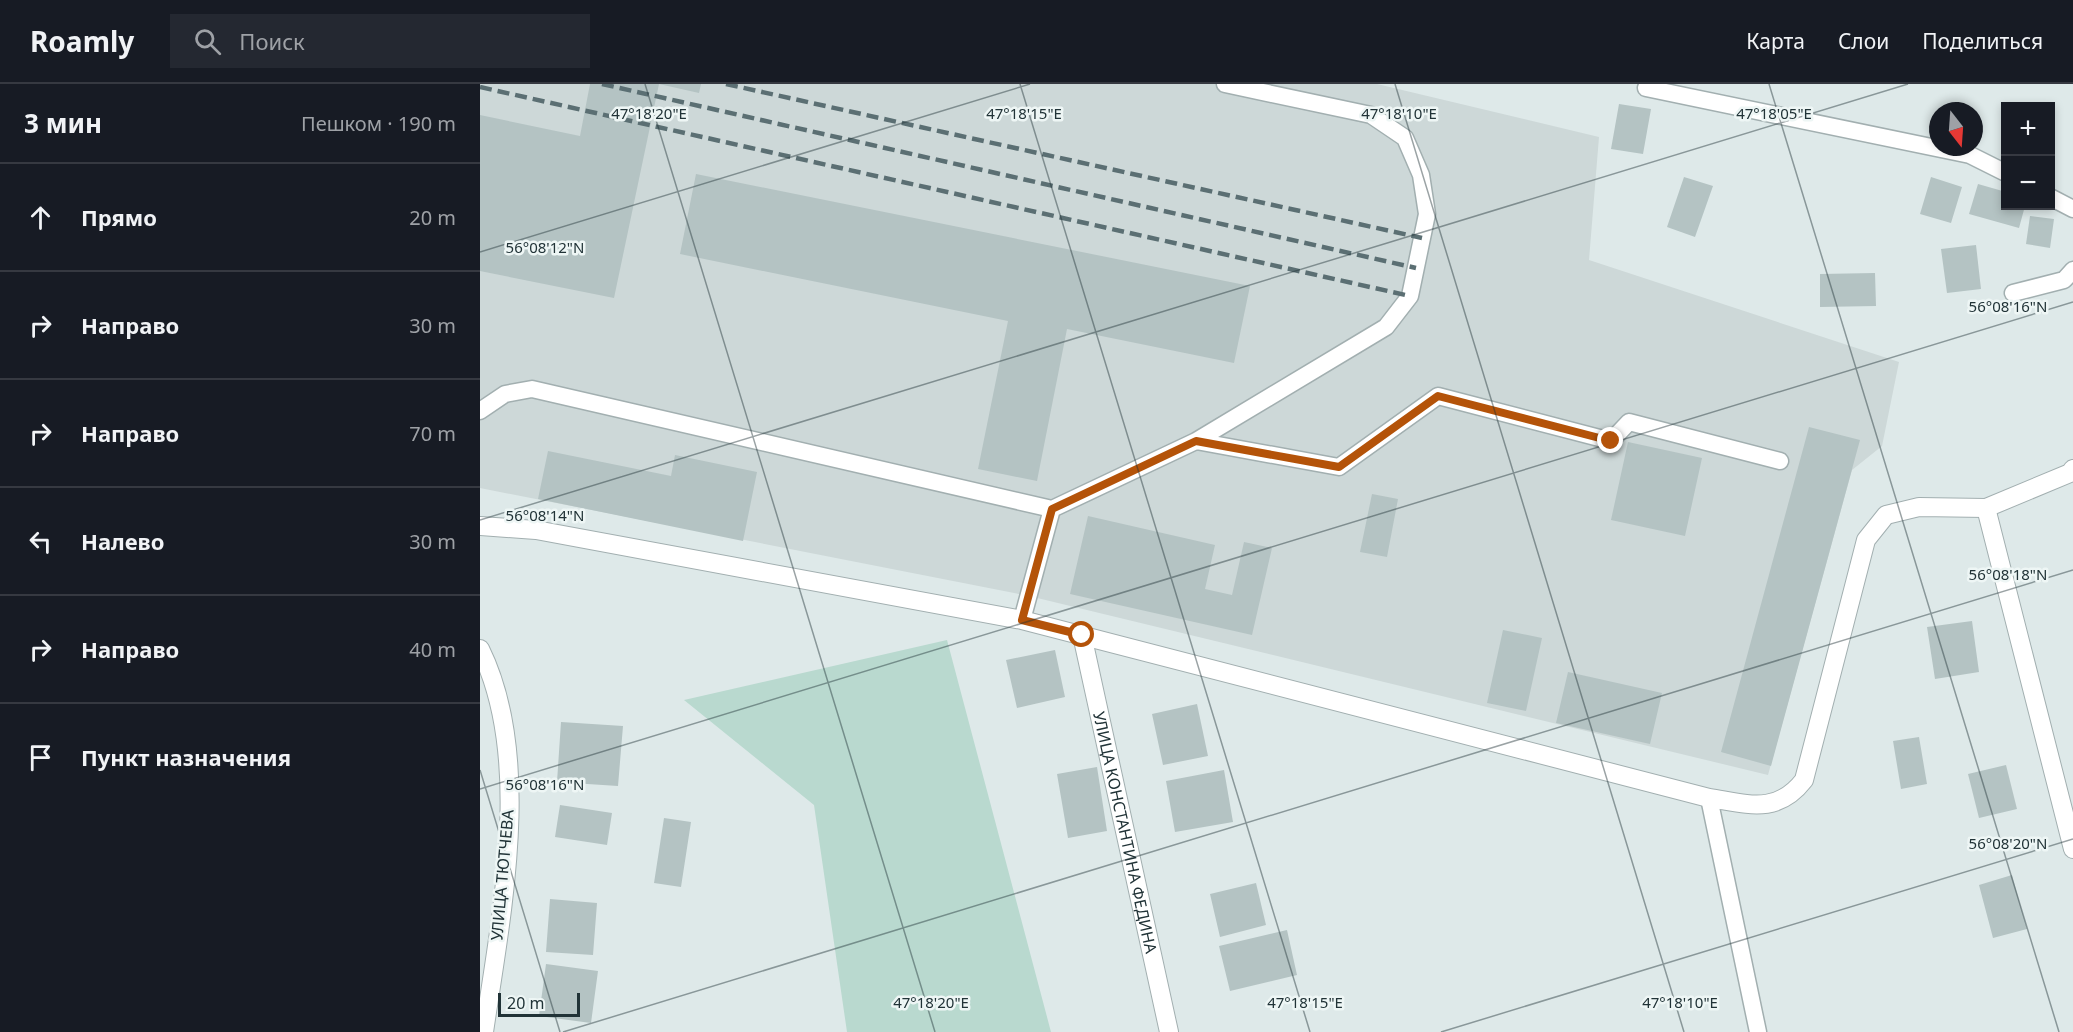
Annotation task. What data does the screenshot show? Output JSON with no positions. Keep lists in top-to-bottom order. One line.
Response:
{"streets":{"street":["УЛИЦА КОНСТАНТИНА ФЕДИНА","УЛИЦА ТЮТЧЕВА"]},"scale_bar":"20 m","north":"bottom","page":{"header":"Roamly","search":"Поиск","nav":["Карта","Слои","Поделиться"],"heading":["3 мин","Пешком · 190 m"],"map_buttons":["+","−"],"list":[["Прямо","20 m"],["Направо","30 m"],["Направо","70 m"],["Налево","30 m"],["Направо","40 m"],"Пункт назначения"],"scale":"20 m"},"coordinates":["47°18'20\"E","47°18'15\"E","47°18'10\"E","47°18'05\"E","56°08'12\"N","56°08'16\"N","56°08'14\"N","56°08'18\"N","56°08'20\"N"]}
